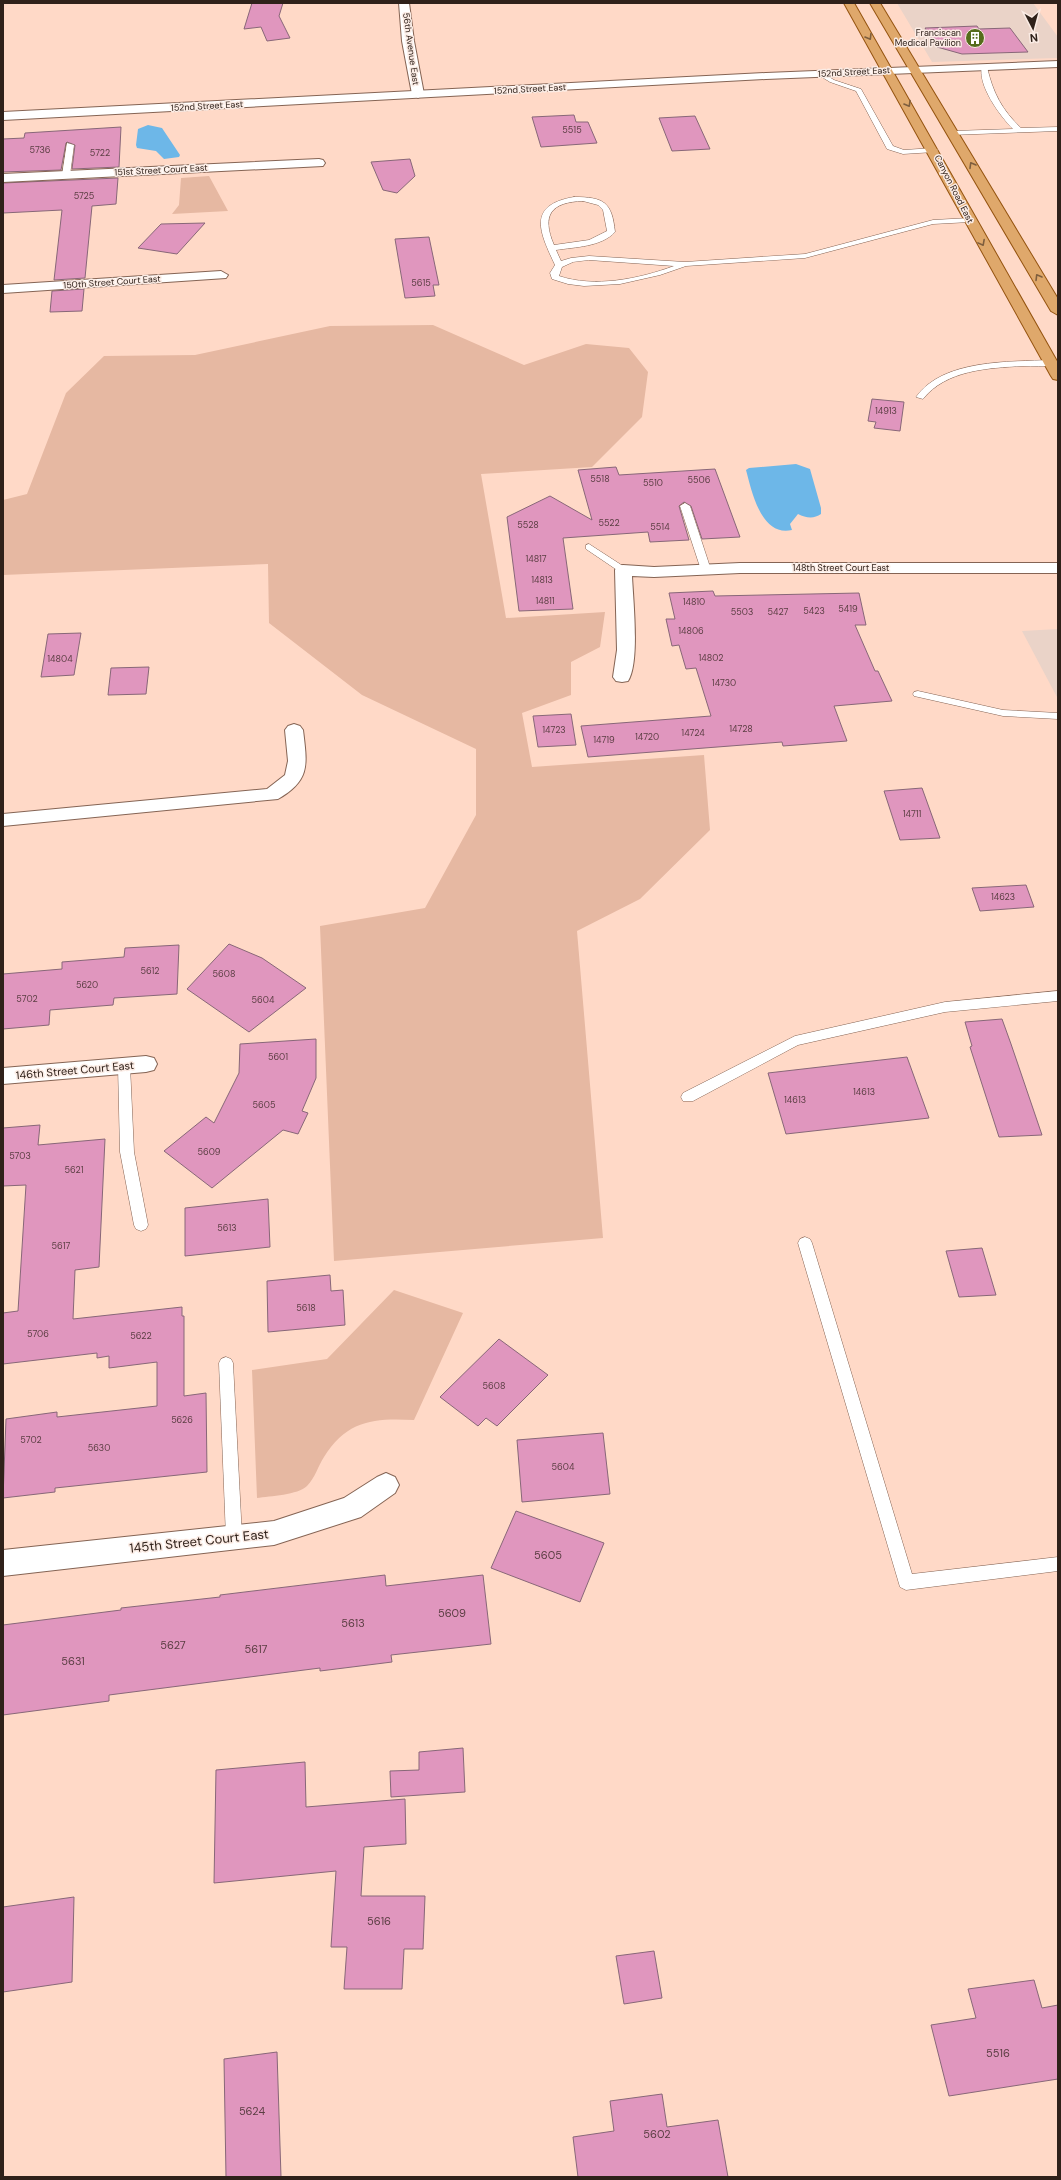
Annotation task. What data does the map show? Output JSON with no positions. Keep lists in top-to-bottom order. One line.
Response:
{"streets":{"main road":["Canyon Road East"],"street":["56th Avenue East","152nd Street East","151st Street Court East","150th Street Court East","148th Street Court East","146th Street Court East","145th Street Court East"]},"crossings":[["56th Avenue East","152nd Street East"],["152nd Street East","Canyon Road East"]],"places":{"building":["Franciscan Medical Pavilion"]},"house_numbers":["5515","5736","5722","5725","5615","14913","5518","5506","5510","5522","5528","5514","14817","14813","14811","14810","5419","5423","5503","5427","14806","14802","14804","14730","14728","14723","14724","14720","14719","14711","14623","5612","5608","5620","5702","5604","5601","14613","14613","5605","5609","5703","5621","5613","5617","5618","5706","5622","5608","5626","5702","5630","5604","5605","5609","5613","5627","5617","5631","5616","5516","5624","5602"],"north":"bottom"}
